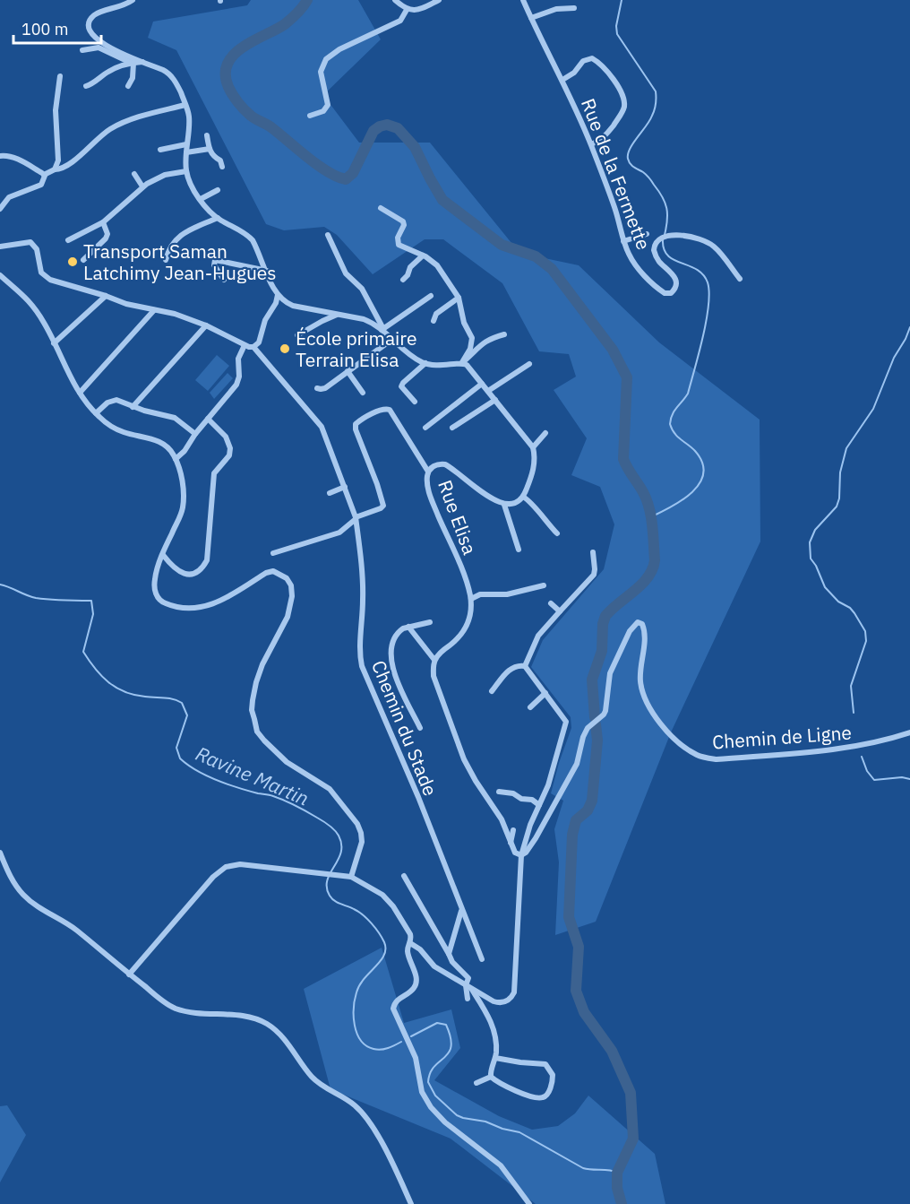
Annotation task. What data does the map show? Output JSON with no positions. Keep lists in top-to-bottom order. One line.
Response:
{"streets":{"street":["Rue de la Fermette","Rue Elisa","Chemin du Stade","Chemin de Ligne"]},"water":["Ravine Martin"],"places":["Transport Saman Latchimy Jean-Hugues","École primaire Terrain Elisa"],"scale_bar":"100 m"}
